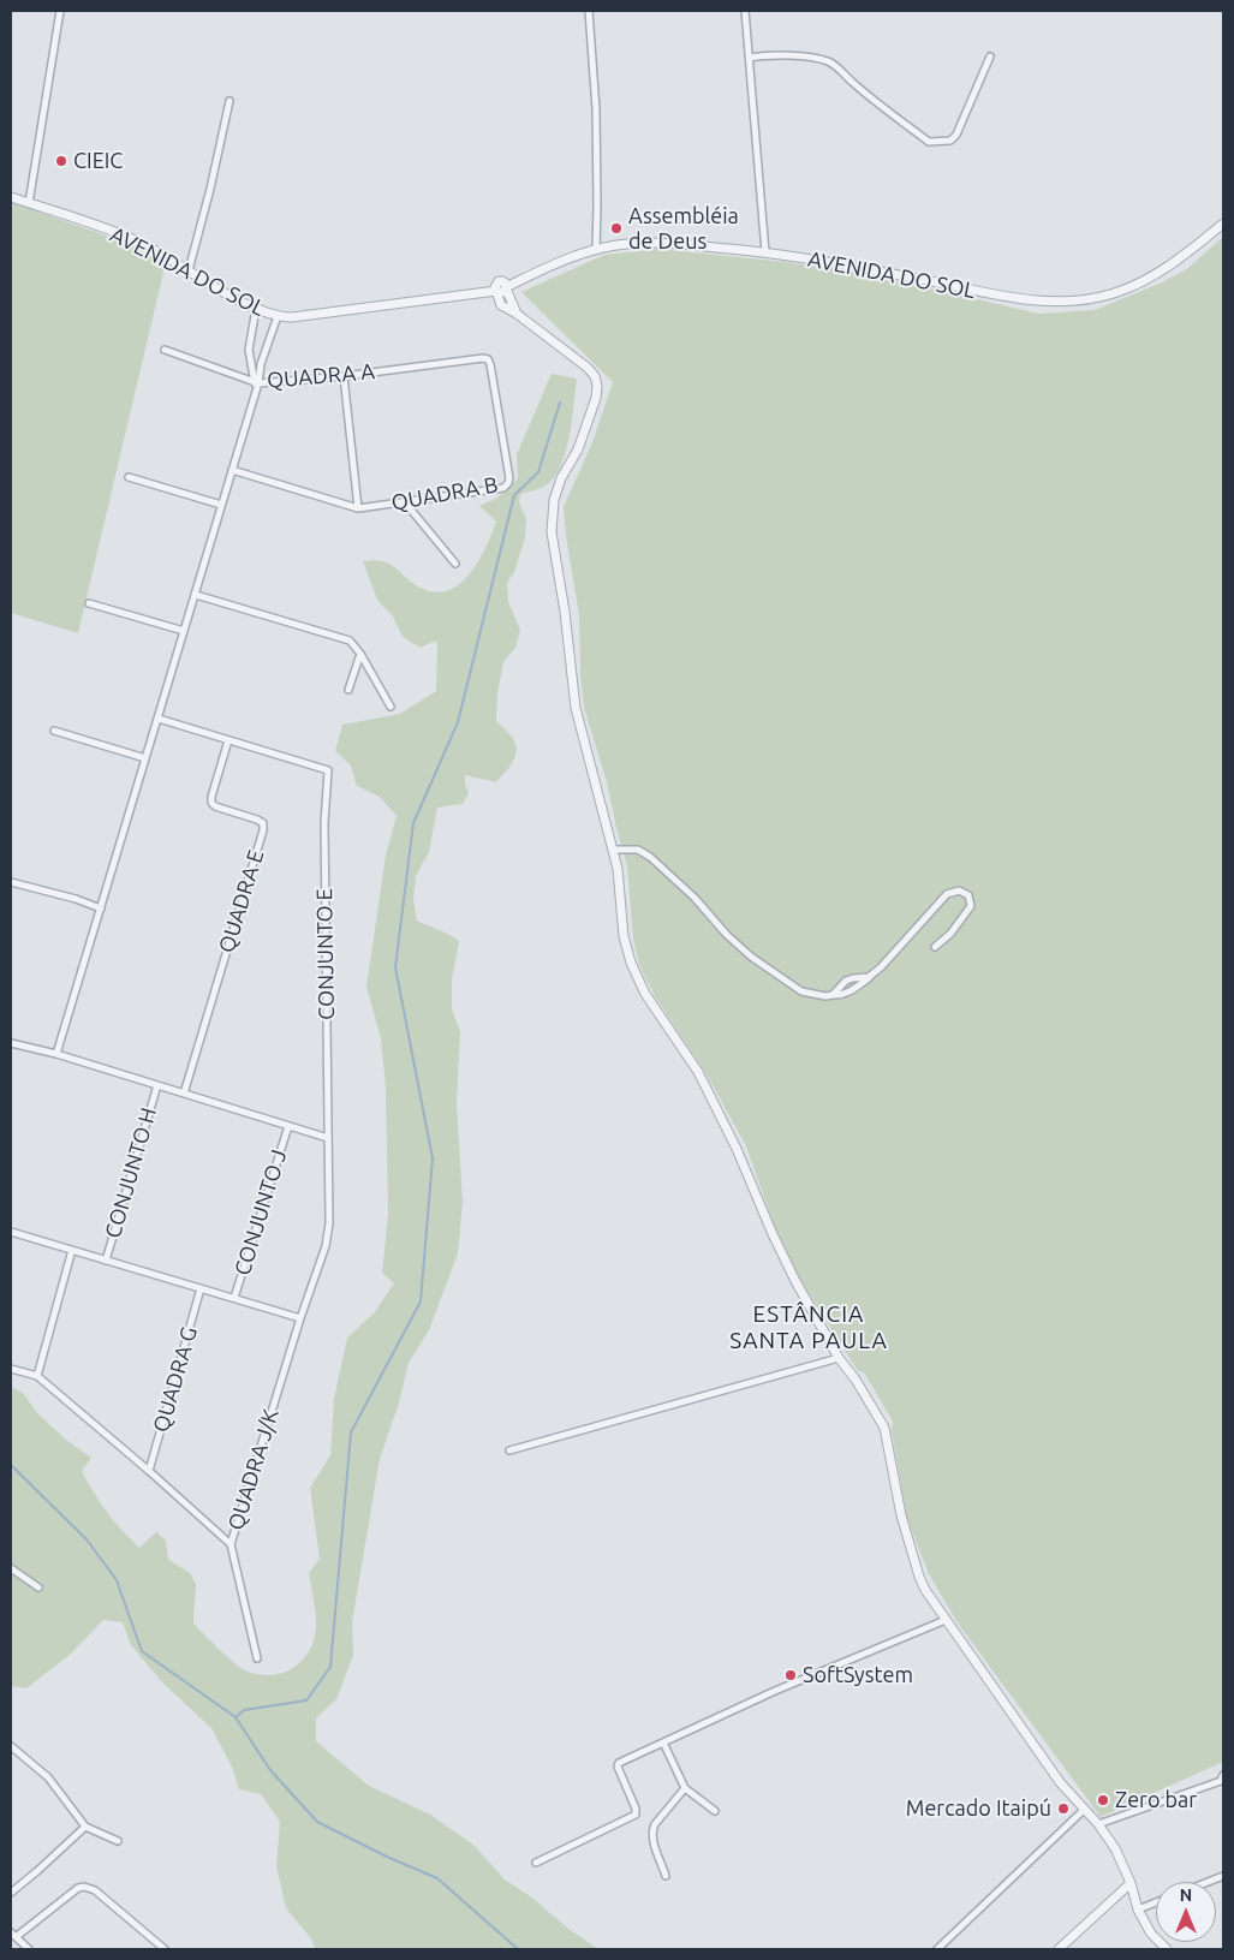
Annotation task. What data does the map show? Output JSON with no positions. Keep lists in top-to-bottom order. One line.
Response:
{"streets":{"street":["AVENIDA DO SOL","QUADRA A","QUADRA B","QUADRA E","CONJUNTO E","CONJUNTO H","CONJUNTO J","QUADRA G","QUADRA J/K"]},"crossings":[["QUADRA A","QUADRA B"],["QUADRA E","CONJUNTO E"],["CONJUNTO E","QUADRA J/K"]],"districts":["ESTÂNCIA SANTA PAULA"],"places":["CIEIC","Assembléia de Deus","SoftSystem","Zero bar","Mercado Itaipú"],"north":"top"}
